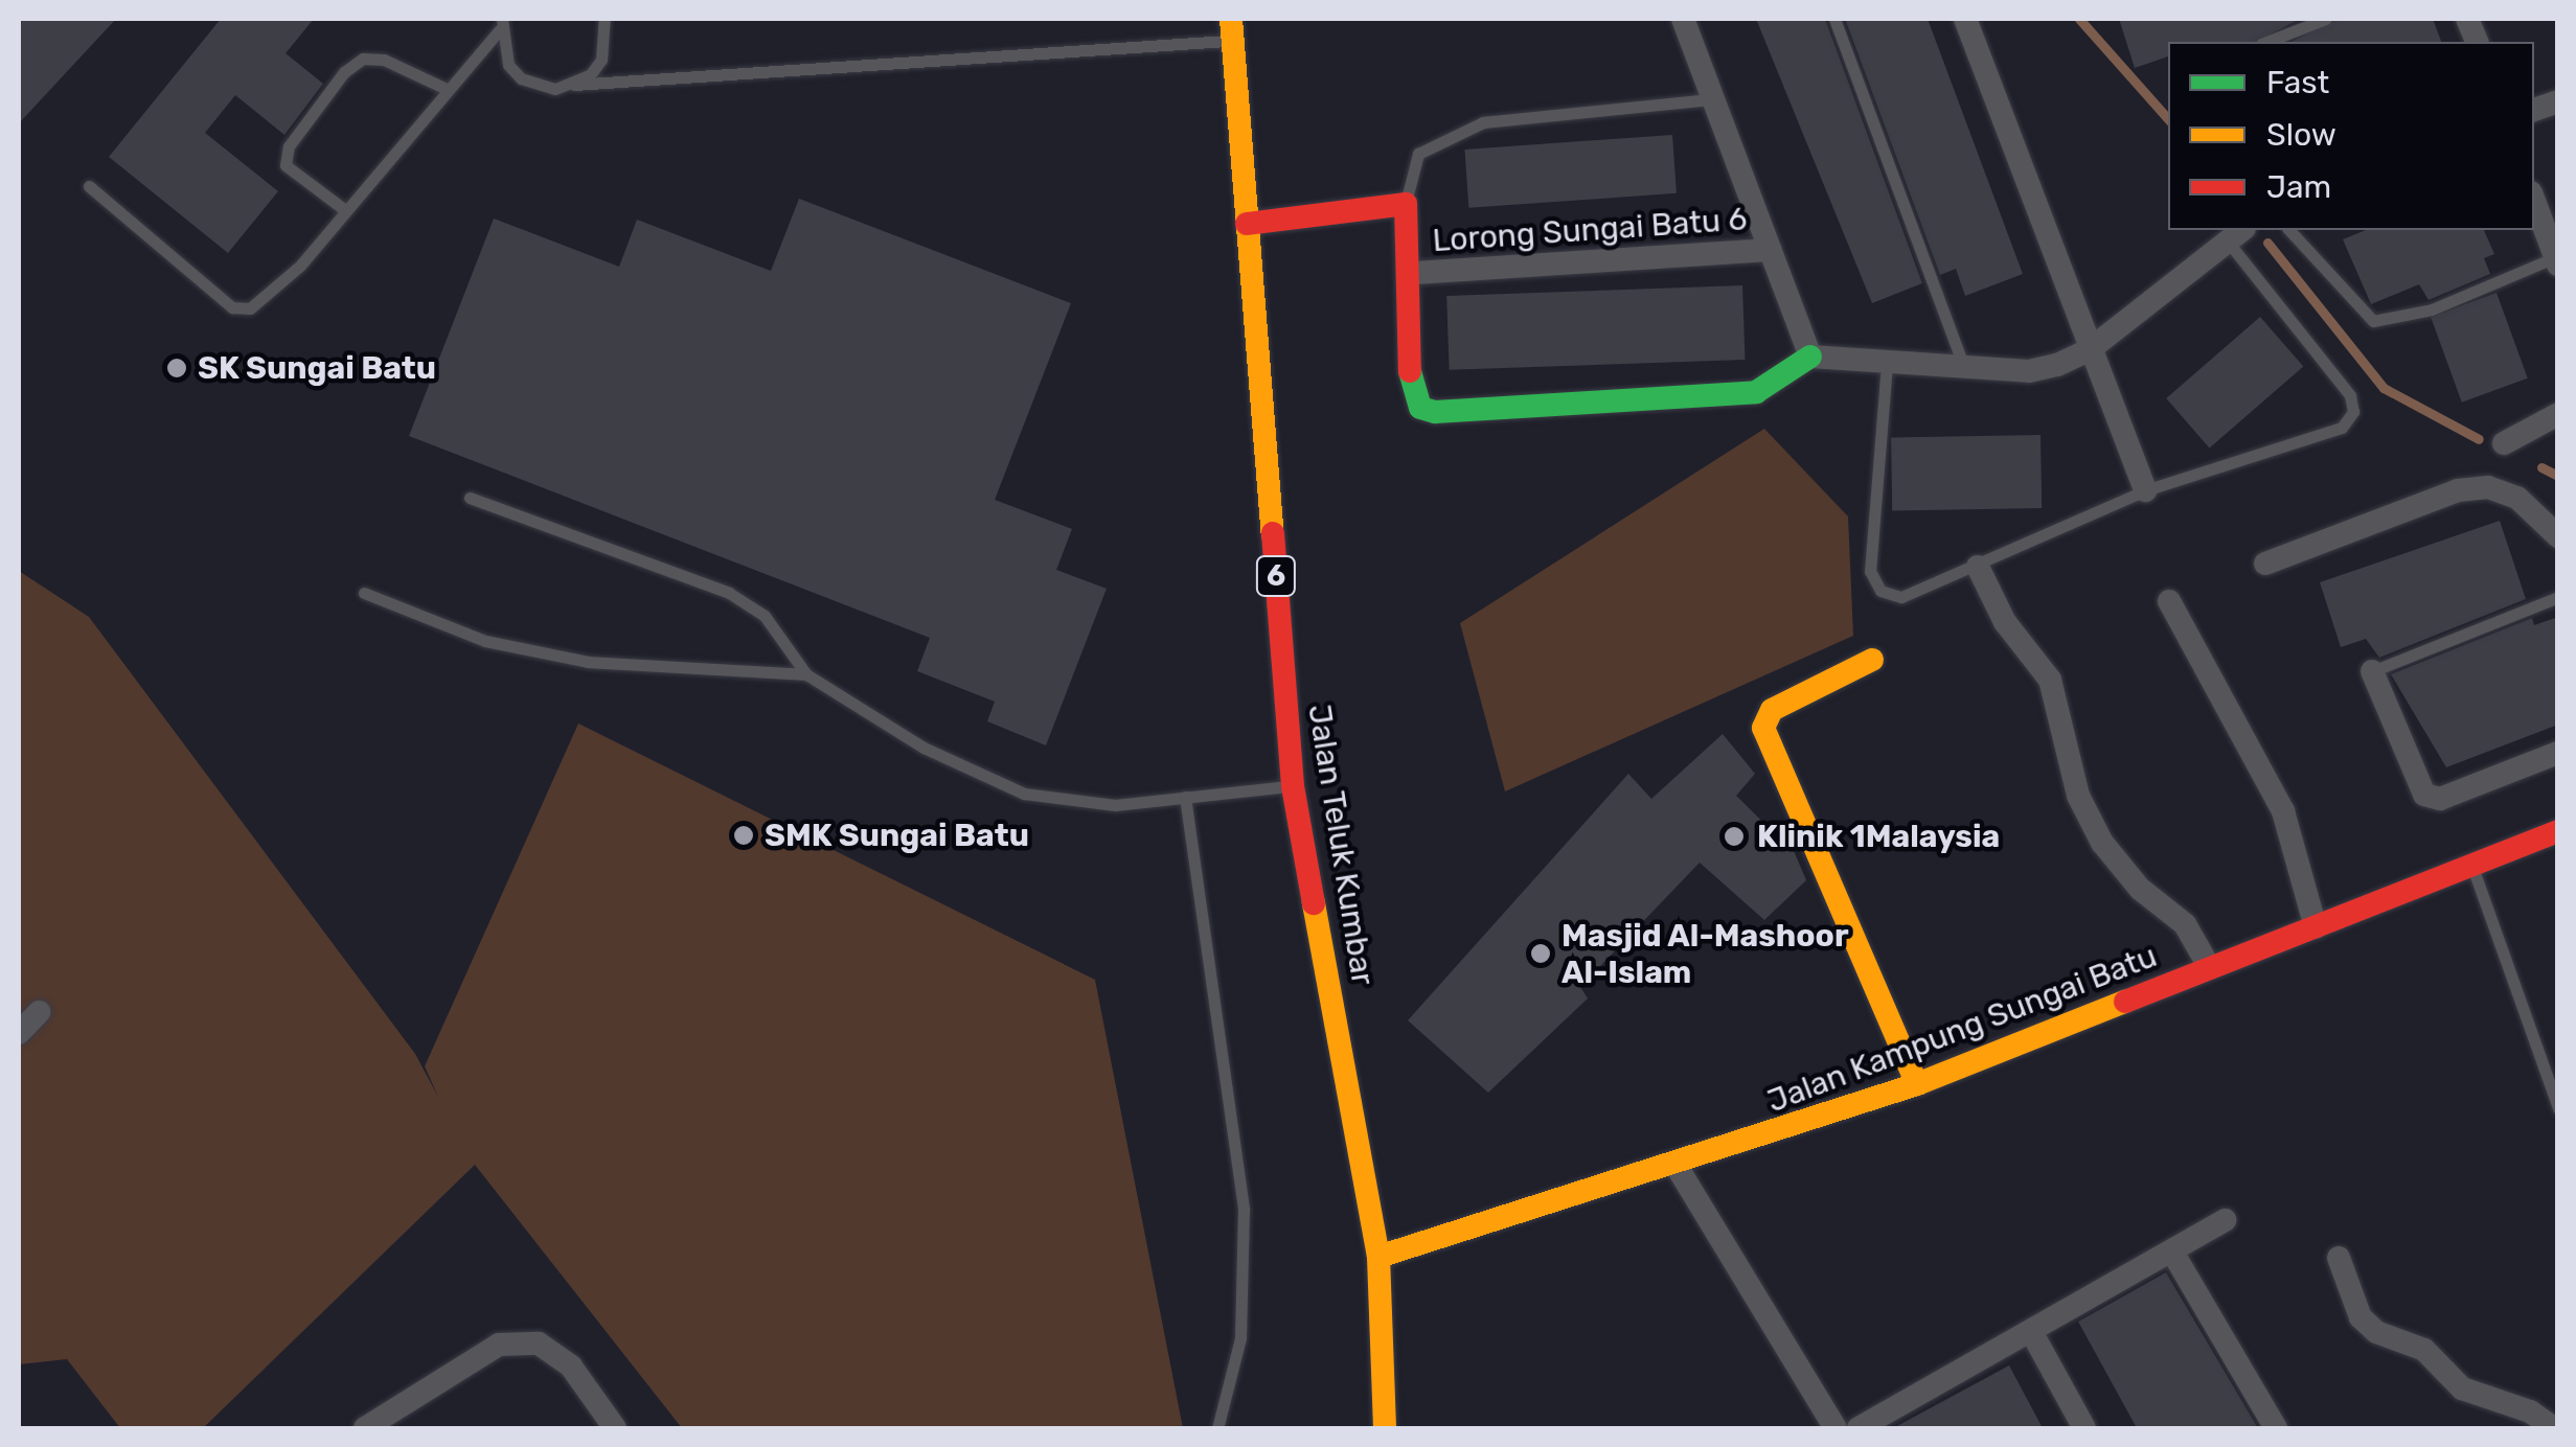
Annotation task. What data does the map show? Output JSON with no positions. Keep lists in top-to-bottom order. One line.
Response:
{"streets":{"street":["Lorong Sungai Batu 6","6","Jalan Teluk Kumbar","Jalan Kampung Sungai Batu"]},"crossings":[["Jalan Teluk Kumbar","Jalan Kampung Sungai Batu"]],"places":["SK Sungai Batu","SMK Sungai Batu","Klinik 1Malaysia","Masjid Al-Mashoor Al-Islam"],"legend":["Fast","Slow","Jam"]}
